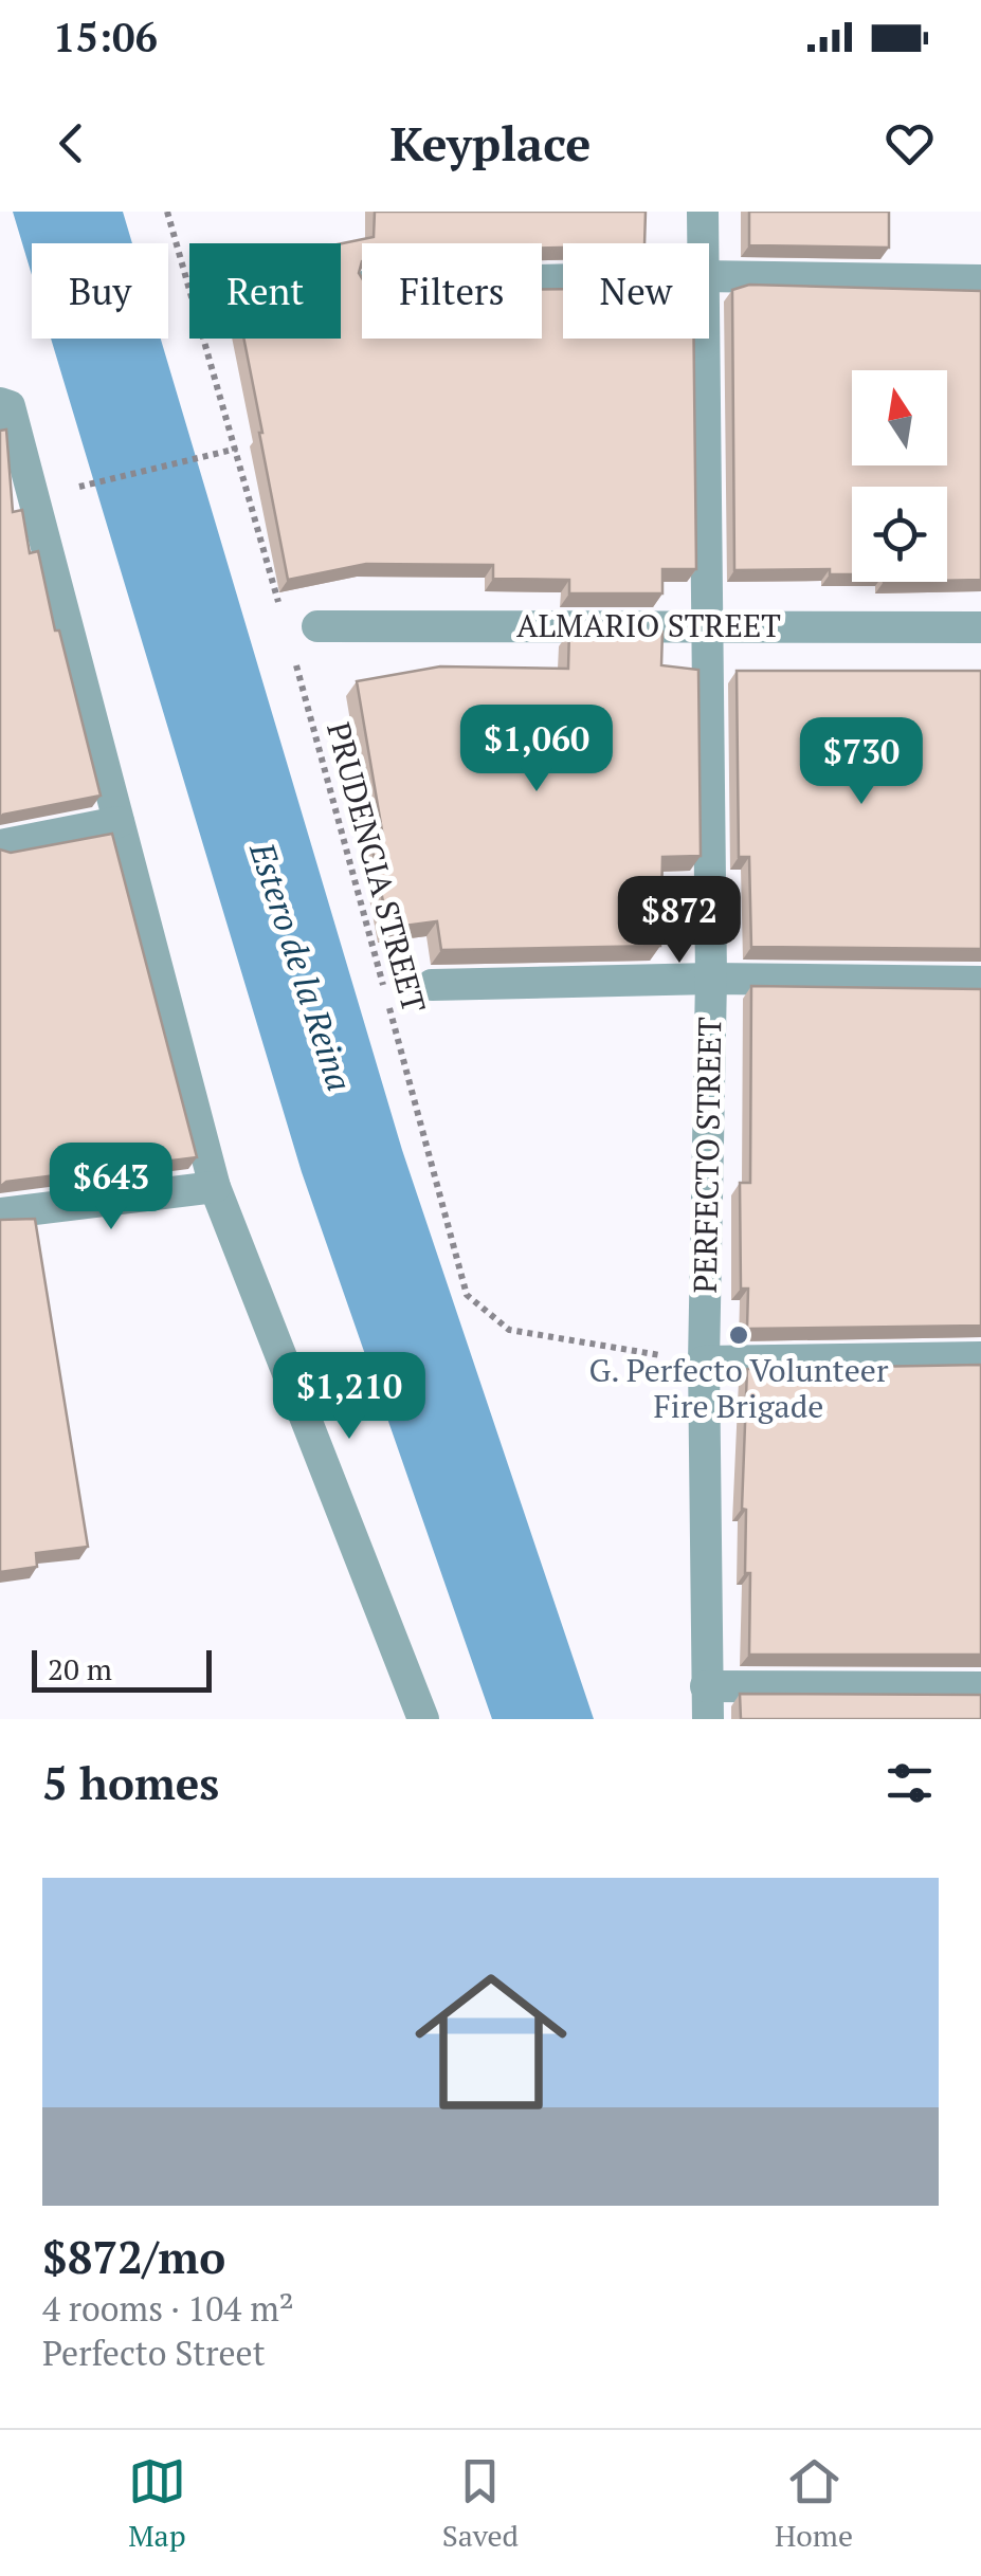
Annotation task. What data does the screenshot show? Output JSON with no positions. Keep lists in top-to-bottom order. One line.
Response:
{"streets":{"street":["ALMARIO STREET","PERFECTO STREET"],"path":["PRUDENCIA STREET"]},"crossings":[["ALMARIO STREET","PERFECTO STREET"],["PRUDENCIA STREET","PERFECTO STREET"]],"water":["Estero de la Reina"],"places":["G. Perfecto Volunteer Fire Brigade"],"scale_bar":"20 m","north":"top","page":{"status":"15:06","header":"Keyplace","chip":["Buy","Rent","Filters","New"],"price":["$1,060","$730","$872","$643","$1,210"],"scale":"20 m","heading":"5 homes","list":[{"name":"$872/mo","note":"4 rooms · 104 m² · Perfecto Street"}],"tabs":["Map","Saved","Home"]}}
